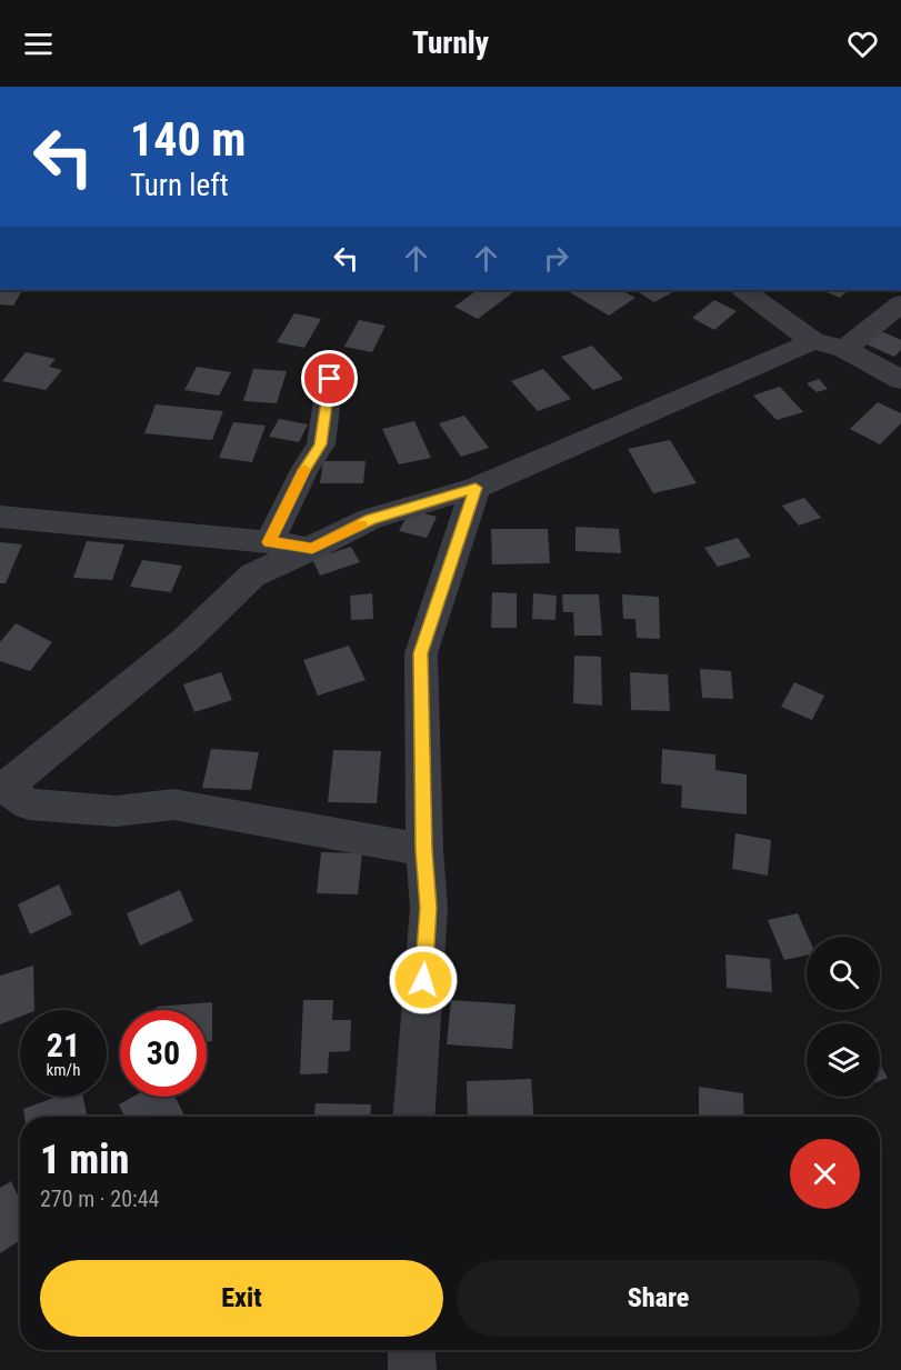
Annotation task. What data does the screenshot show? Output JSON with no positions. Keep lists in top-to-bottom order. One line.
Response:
{"page":{"header":"Turnly","turn":["140 m","Turn left"],"speed":"21 km/h","limit":"30","heading":["1 min","270 m · 20:44"],"buttons":["Exit","Share"]}}
